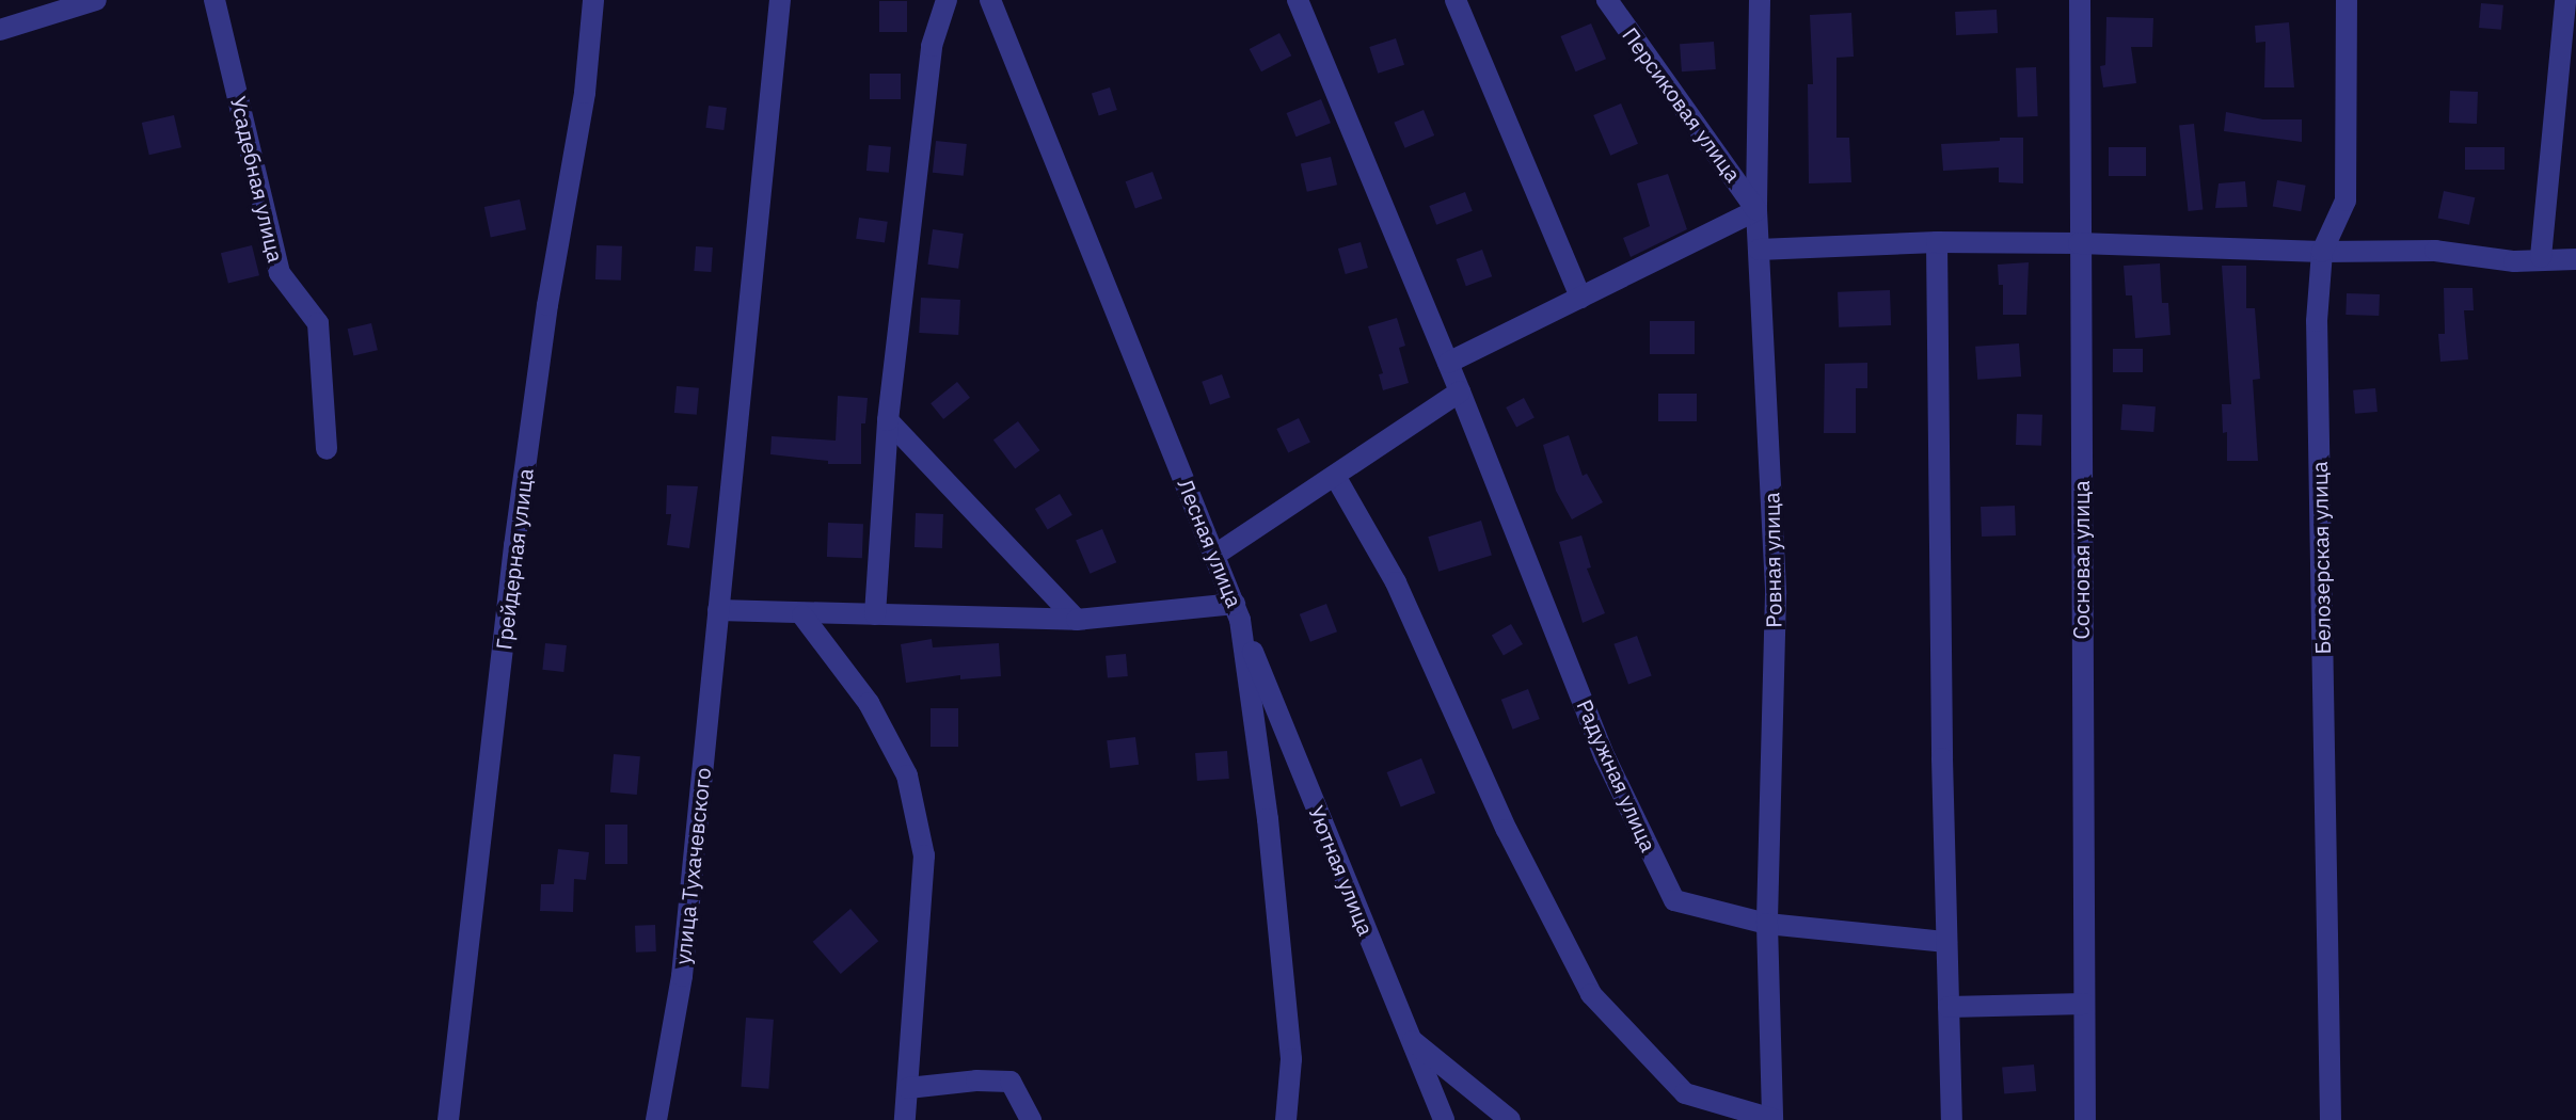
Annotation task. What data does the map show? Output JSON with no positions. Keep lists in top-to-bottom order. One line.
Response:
{"streets":{"street":["Персиковая улица","Усадебная улица","Лесная улица","Белозерская улица","Грейдерная улица","Ровная улица","Сосновая улица","Радужная улица","улица Тухачевского","Уютная улица"]},"crossings":[["Персиковая улица","Ровная улица"],["Лесная улица","Уютная улица"],["Ровная улица","Радужная улица"]]}
